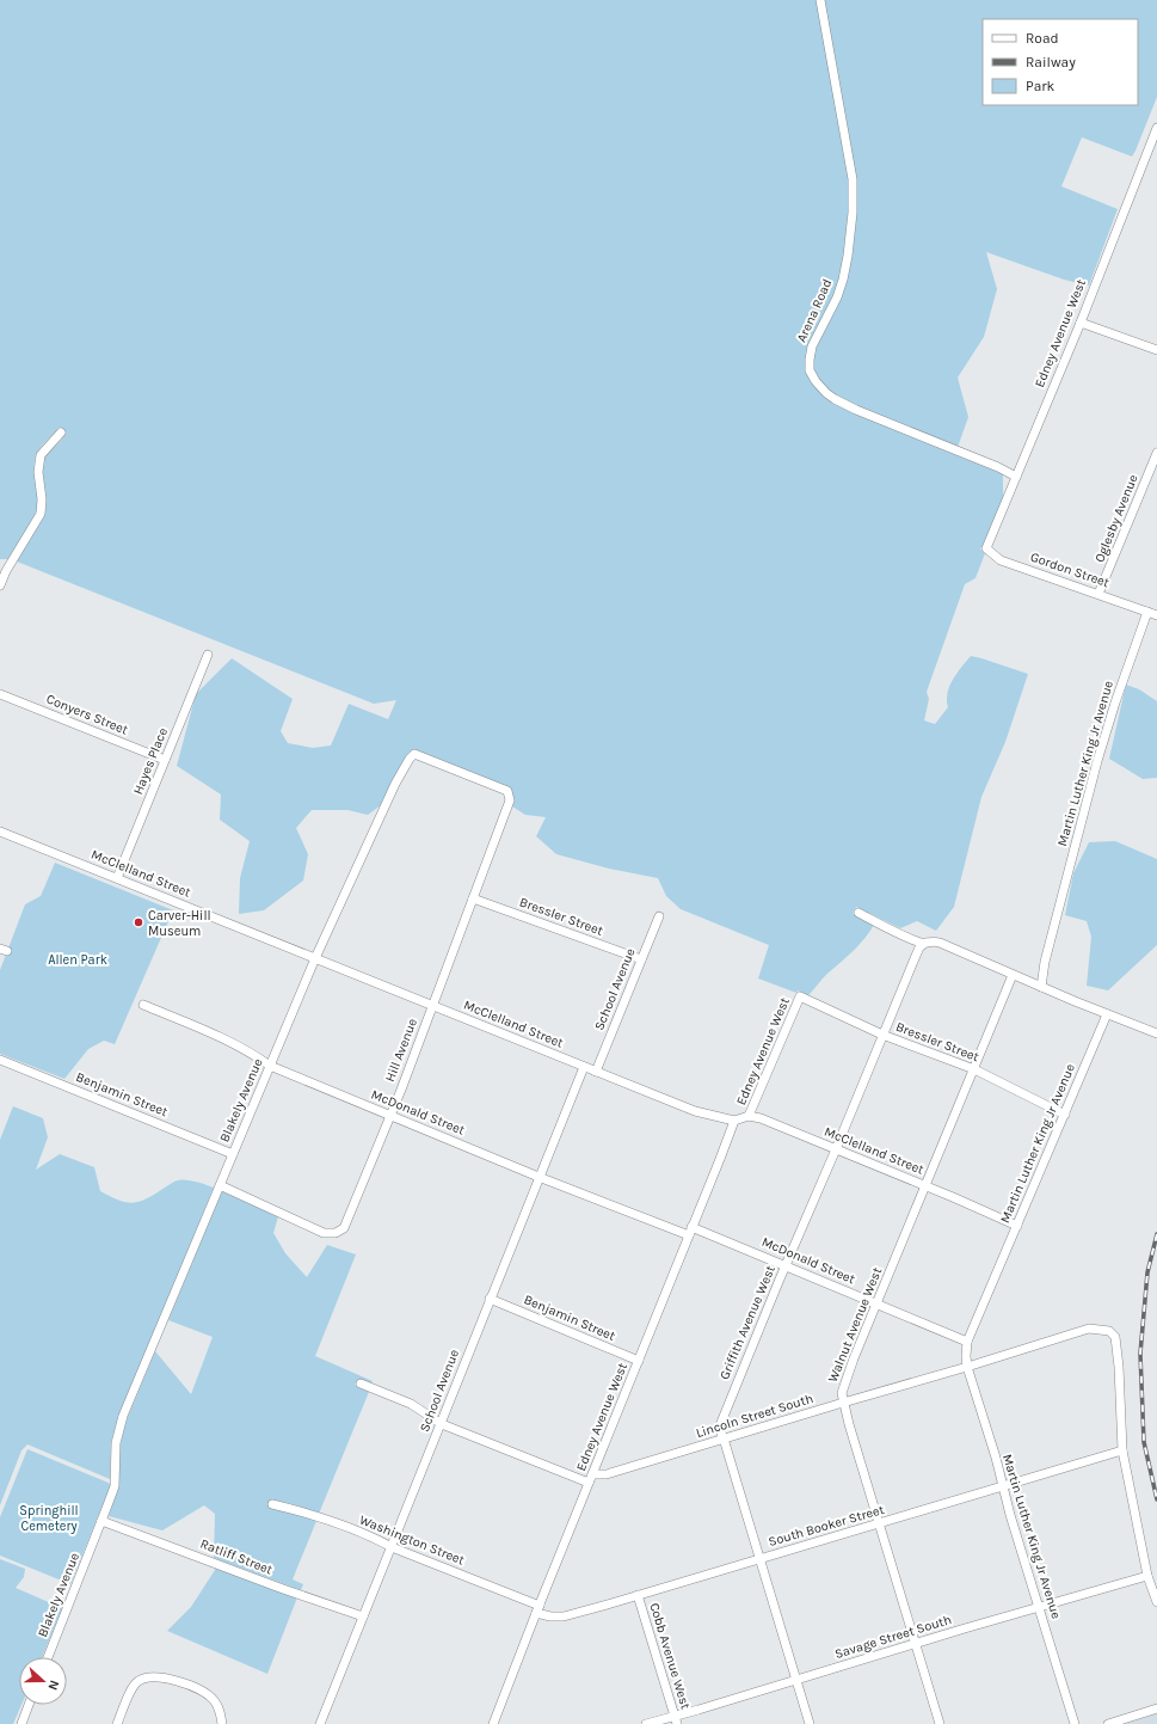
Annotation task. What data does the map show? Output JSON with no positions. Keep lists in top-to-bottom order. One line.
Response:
{"streets":{"street":["Arena Road","Edney Avenue West","Oglesby Avenue","Gordon Street","Conyers Street","Hayes Place","Martin Luther King Jr Avenue","McClelland Street","Bressler Street","School Avenue","Hill Avenue","Benjamin Street","Blakely Avenue","McDonald Street","Griffith Avenue West","Walnut Avenue West","Lincoln Street South","South Booker Street","Washington Street","Ratliff Street","Savage Street South","Cobb Avenue West"]},"crossings":[["Arena Road","Edney Avenue West"],["Edney Avenue West","Gordon Street"],["Edney Avenue West","McClelland Street"],["Edney Avenue West","Bressler Street"],["Edney Avenue West","Benjamin Street"],["Edney Avenue West","McDonald Street"],["Edney Avenue West","Lincoln Street South"],["Edney Avenue West","South Booker Street"],["Edney Avenue West","Washington Street"],["Oglesby Avenue","Gordon Street"],["Gordon Street","Martin Luther King Jr Avenue"],["Conyers Street","Hayes Place"],["Hayes Place","McClelland Street"],["Martin Luther King Jr Avenue","McClelland Street"],["Martin Luther King Jr Avenue","Bressler Street"],["Martin Luther King Jr Avenue","McDonald Street"],["Martin Luther King Jr Avenue","Lincoln Street South"],["Martin Luther King Jr Avenue","South Booker Street"],["Martin Luther King Jr Avenue","Savage Street South"],["McClelland Street","School Avenue"],["McClelland Street","Hill Avenue"],["McClelland Street","Blakely Avenue"],["McClelland Street","Griffith Avenue West"],["McClelland Street","Walnut Avenue West"],["Bressler Street","School Avenue"],["Bressler Street","Hill Avenue"],["Bressler Street","Blakely Avenue"],["Bressler Street","Griffith Avenue West"],["Bressler Street","Walnut Avenue West"],["School Avenue","Benjamin Street"],["School Avenue","McDonald Street"],["School Avenue","Lincoln Street South"],["School Avenue","Washington Street"],["School Avenue","Ratliff Street"],["Hill Avenue","Blakely Avenue"],["Hill Avenue","McDonald Street"],["Benjamin Street","Blakely Avenue"],["Blakely Avenue","McDonald Street"],["Blakely Avenue","Ratliff Street"],["McDonald Street","Griffith Avenue West"],["McDonald Street","Walnut Avenue West"],["Griffith Avenue West","Lincoln Street South"],["Griffith Avenue West","South Booker Street"],["Griffith Avenue West","Savage Street South"],["Walnut Avenue West","Lincoln Street South"],["Walnut Avenue West","South Booker Street"],["Walnut Avenue West","Savage Street South"],["Lincoln Street South","South Booker Street"],["South Booker Street","Washington Street"],["South Booker Street","Cobb Avenue West"],["Savage Street South","Cobb Avenue West"]],"parks":["Allen Park","Springhill Cemetery"],"places":["Carver-Hill Museum"],"legend":["Road","Railway","Park"],"north":"right"}
